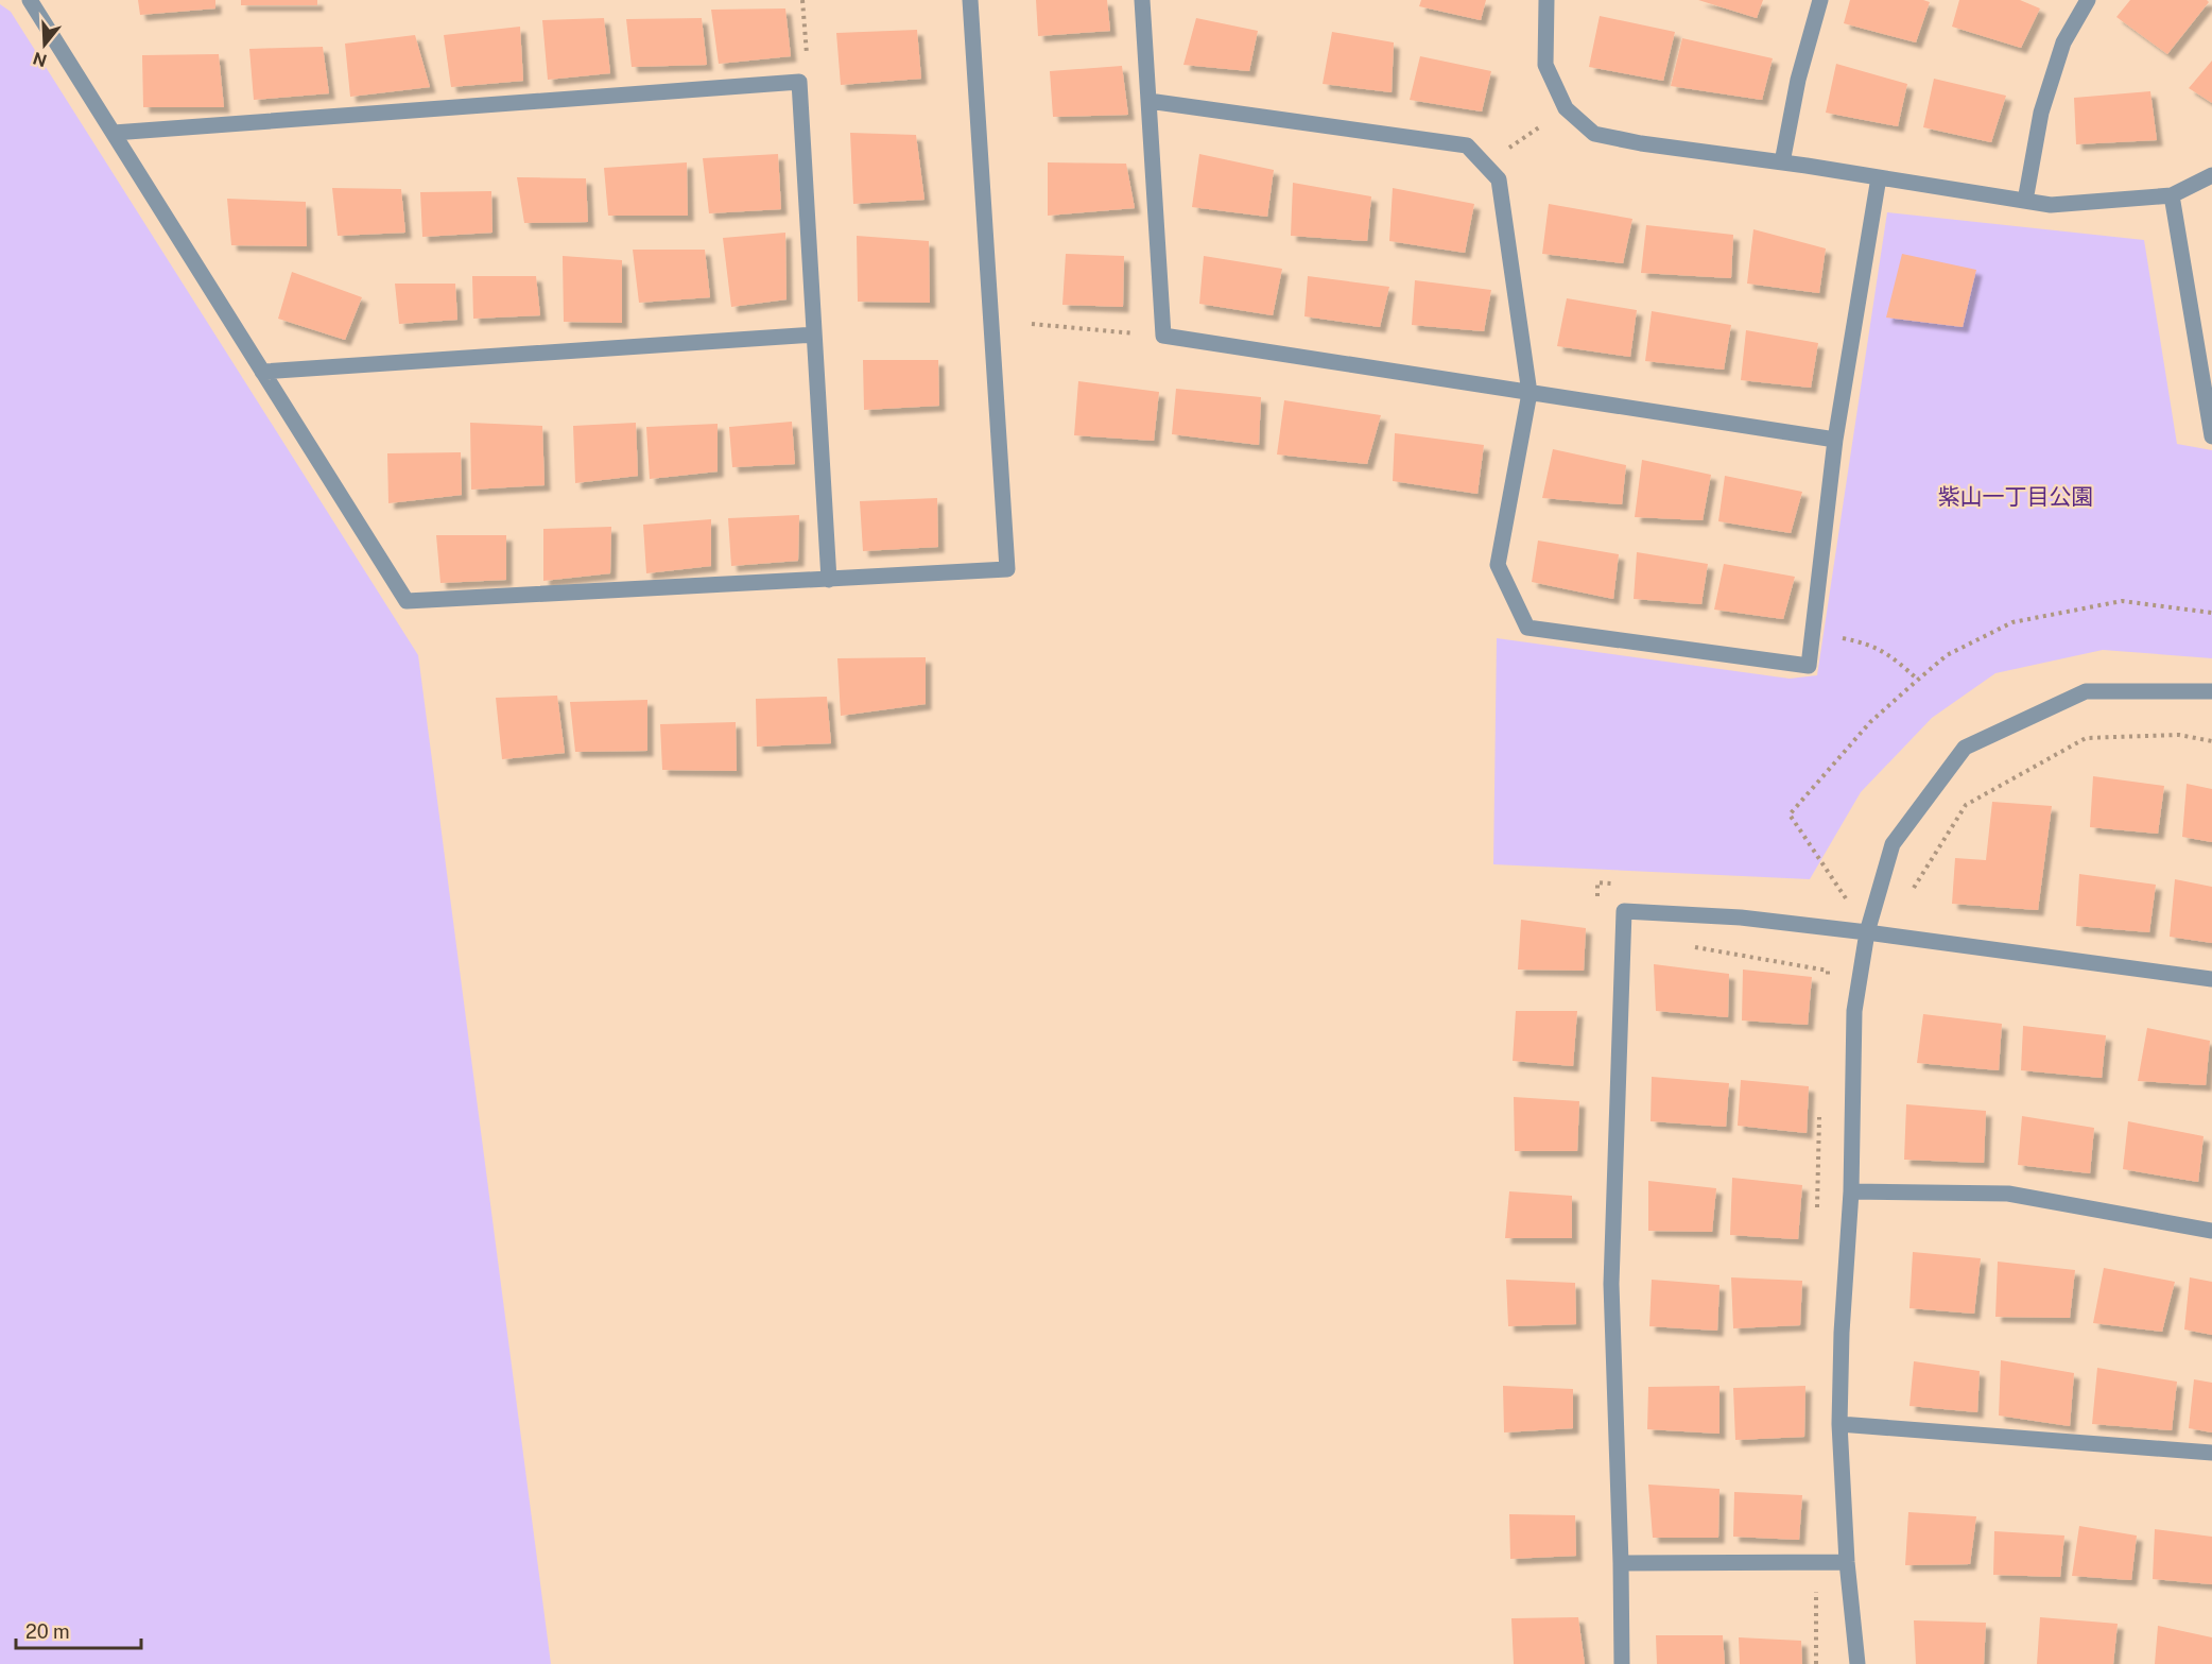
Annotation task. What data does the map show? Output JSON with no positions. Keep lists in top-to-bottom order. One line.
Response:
{"parks":["紫山一丁目公園"],"scale_bar":"20 m","north":"bottom"}
